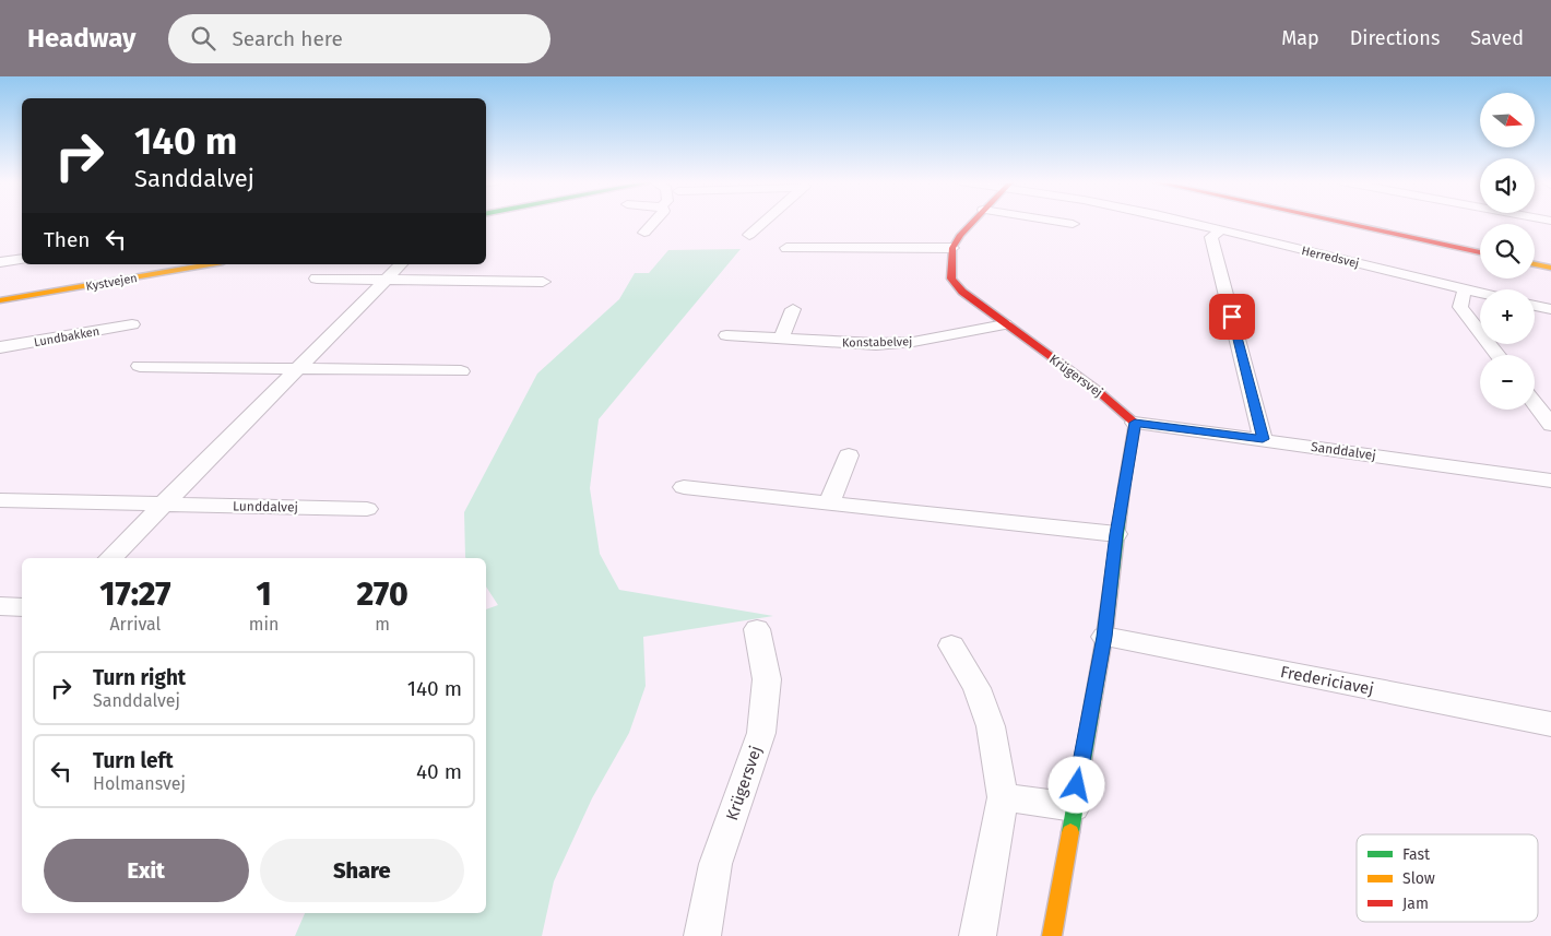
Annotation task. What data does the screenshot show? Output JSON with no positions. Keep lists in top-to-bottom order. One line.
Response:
{"streets":{"street":["Herredsvej","Kystvejen","Lundbakken","Konstabelvej","Krügersvej","Sanddalvej","Lunddalvej","Fredericiavej"]},"crossings":[["Konstabelvej","Krügersvej"],["Krügersvej","Sanddalvej"]],"legend":["Fast","Slow","Jam"],"north":"right","page":{"header":"Headway","search":"Search here","nav":["Map","Directions","Saved"],"map_buttons":["+","−"],"turn":["140 m","Sanddalvej"],"then":"Then","eta":["17:27","Arrival","1","min","270","m"],"list":[{"name":"Turn right","note":"Sanddalvej","value":"140 m"},{"name":"Turn left","note":"Holmansvej","value":"40 m"}],"buttons":["Exit","Share"]}}
